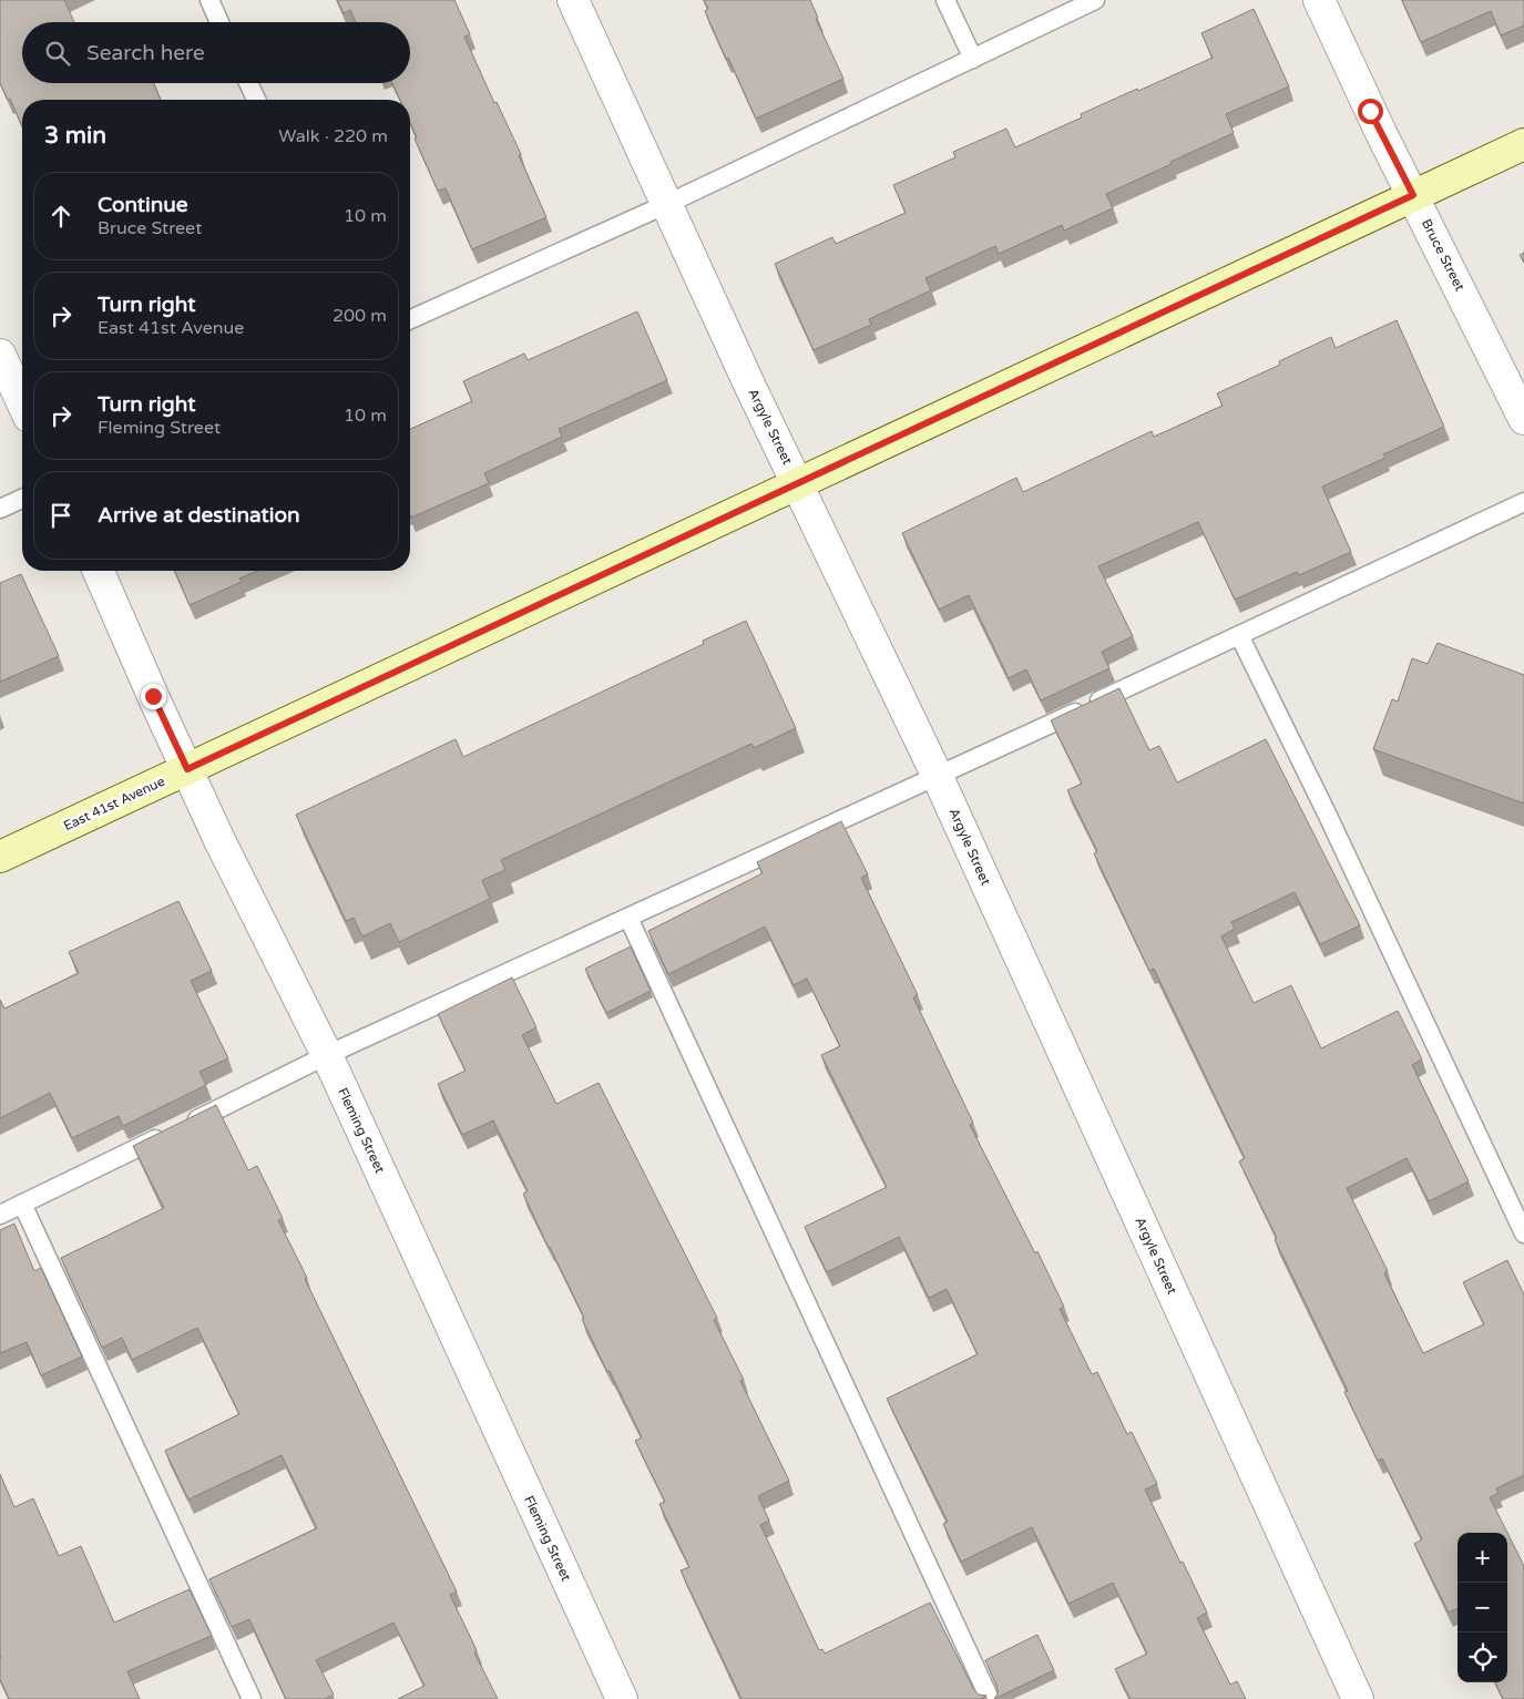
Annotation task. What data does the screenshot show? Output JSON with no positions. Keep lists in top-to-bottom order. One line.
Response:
{"streets":{"main road":["East 41st Avenue"],"street":["Bruce Street","Argyle Street","Fleming Street"]},"crossings":[["Bruce Street","East 41st Avenue"],["Argyle Street","East 41st Avenue"],["East 41st Avenue","Fleming Street"]],"page":{"search":"Search here","heading":["3 min","Walk · 220 m"],"list":[["Continue","Bruce Street","10 m"],["Turn right","East 41st Avenue","200 m"],["Turn right","Fleming Street","10 m"],"Arrive at destination"],"map_buttons":["+","−"]}}
